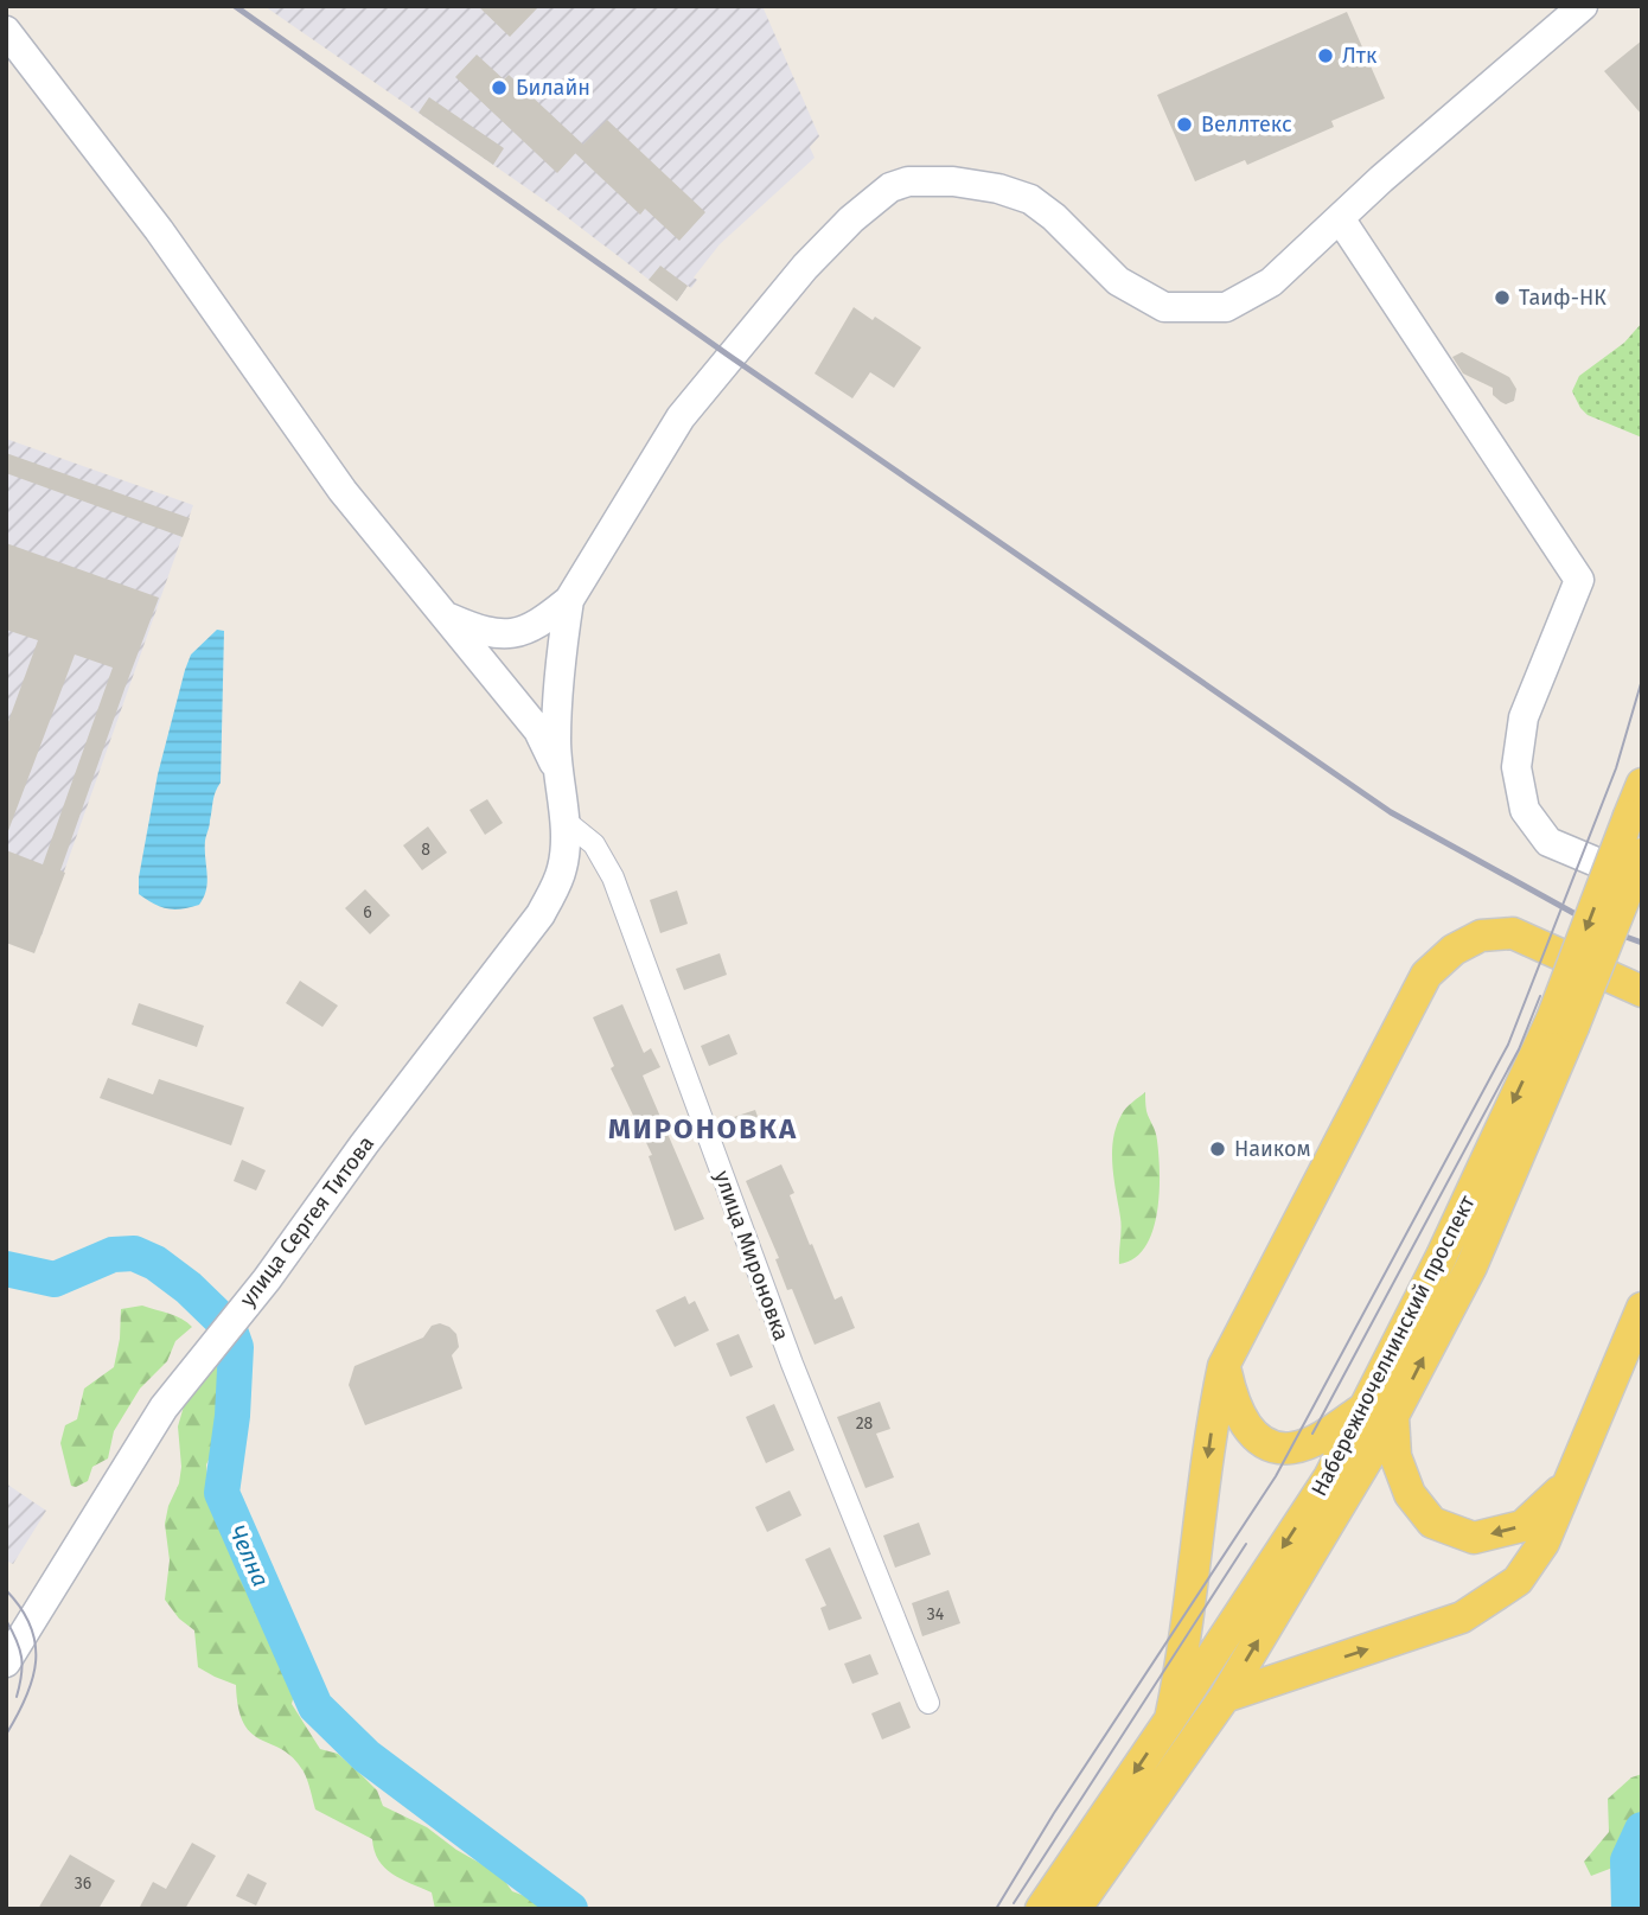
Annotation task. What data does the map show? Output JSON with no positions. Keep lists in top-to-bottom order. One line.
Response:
{"streets":{"main road":["Набережночелнинский проспект"],"street":["улица Сергея Титова","улица Мироновка"]},"crossings":[["улица Сергея Титова","улица Мироновка"]],"districts":["МИРОНОВКА"],"water":["Челна"],"places":["Лтк","Билайн","Веллтекс","Таиф-НК","Наиком"],"house_numbers":["8","6","28","34","36"]}
